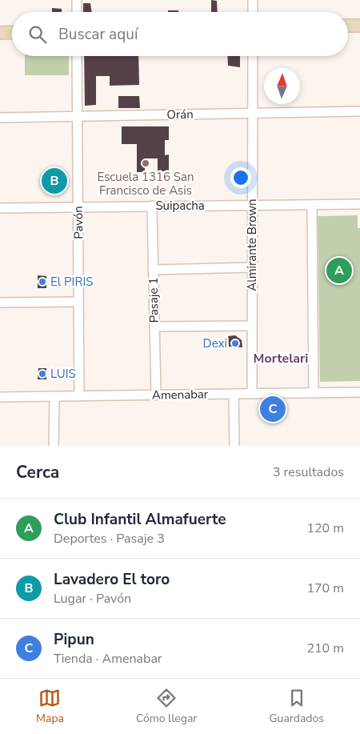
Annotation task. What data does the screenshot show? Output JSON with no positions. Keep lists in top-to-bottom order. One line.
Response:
{"streets":{"street":["Orán","Suipacha","Pavón","Almirante Brown","Pasaje 1","Amenabar"]},"crossings":[["Orán","Pavón"],["Orán","Almirante Brown"],["Suipacha","Pavón"],["Suipacha","Almirante Brown"],["Suipacha","Pasaje 1"],["Pavón","Amenabar"],["Almirante Brown","Amenabar"],["Pasaje 1","Amenabar"]],"districts":["Mortelari"],"places":["Escuela 1316 San Francisco de Asis","El PIRIS","Dexi","LUIS"],"north":"top","page":{"search":"Buscar aquí","pins":["B","A","C"],"heading":["Cerca","3 resultados"],"list":[{"mark":"A","name":"Club Infantil Almafuerte","note":"Deportes · Pasaje 3","value":"120 m"},{"mark":"B","name":"Lavadero El toro","note":"Lugar · Pavón","value":"170 m"},{"mark":"C","name":"Pipun","note":"Tienda · Amenabar","value":"210 m"}],"nav":["Mapa","Cómo llegar","Guardados"]}}
